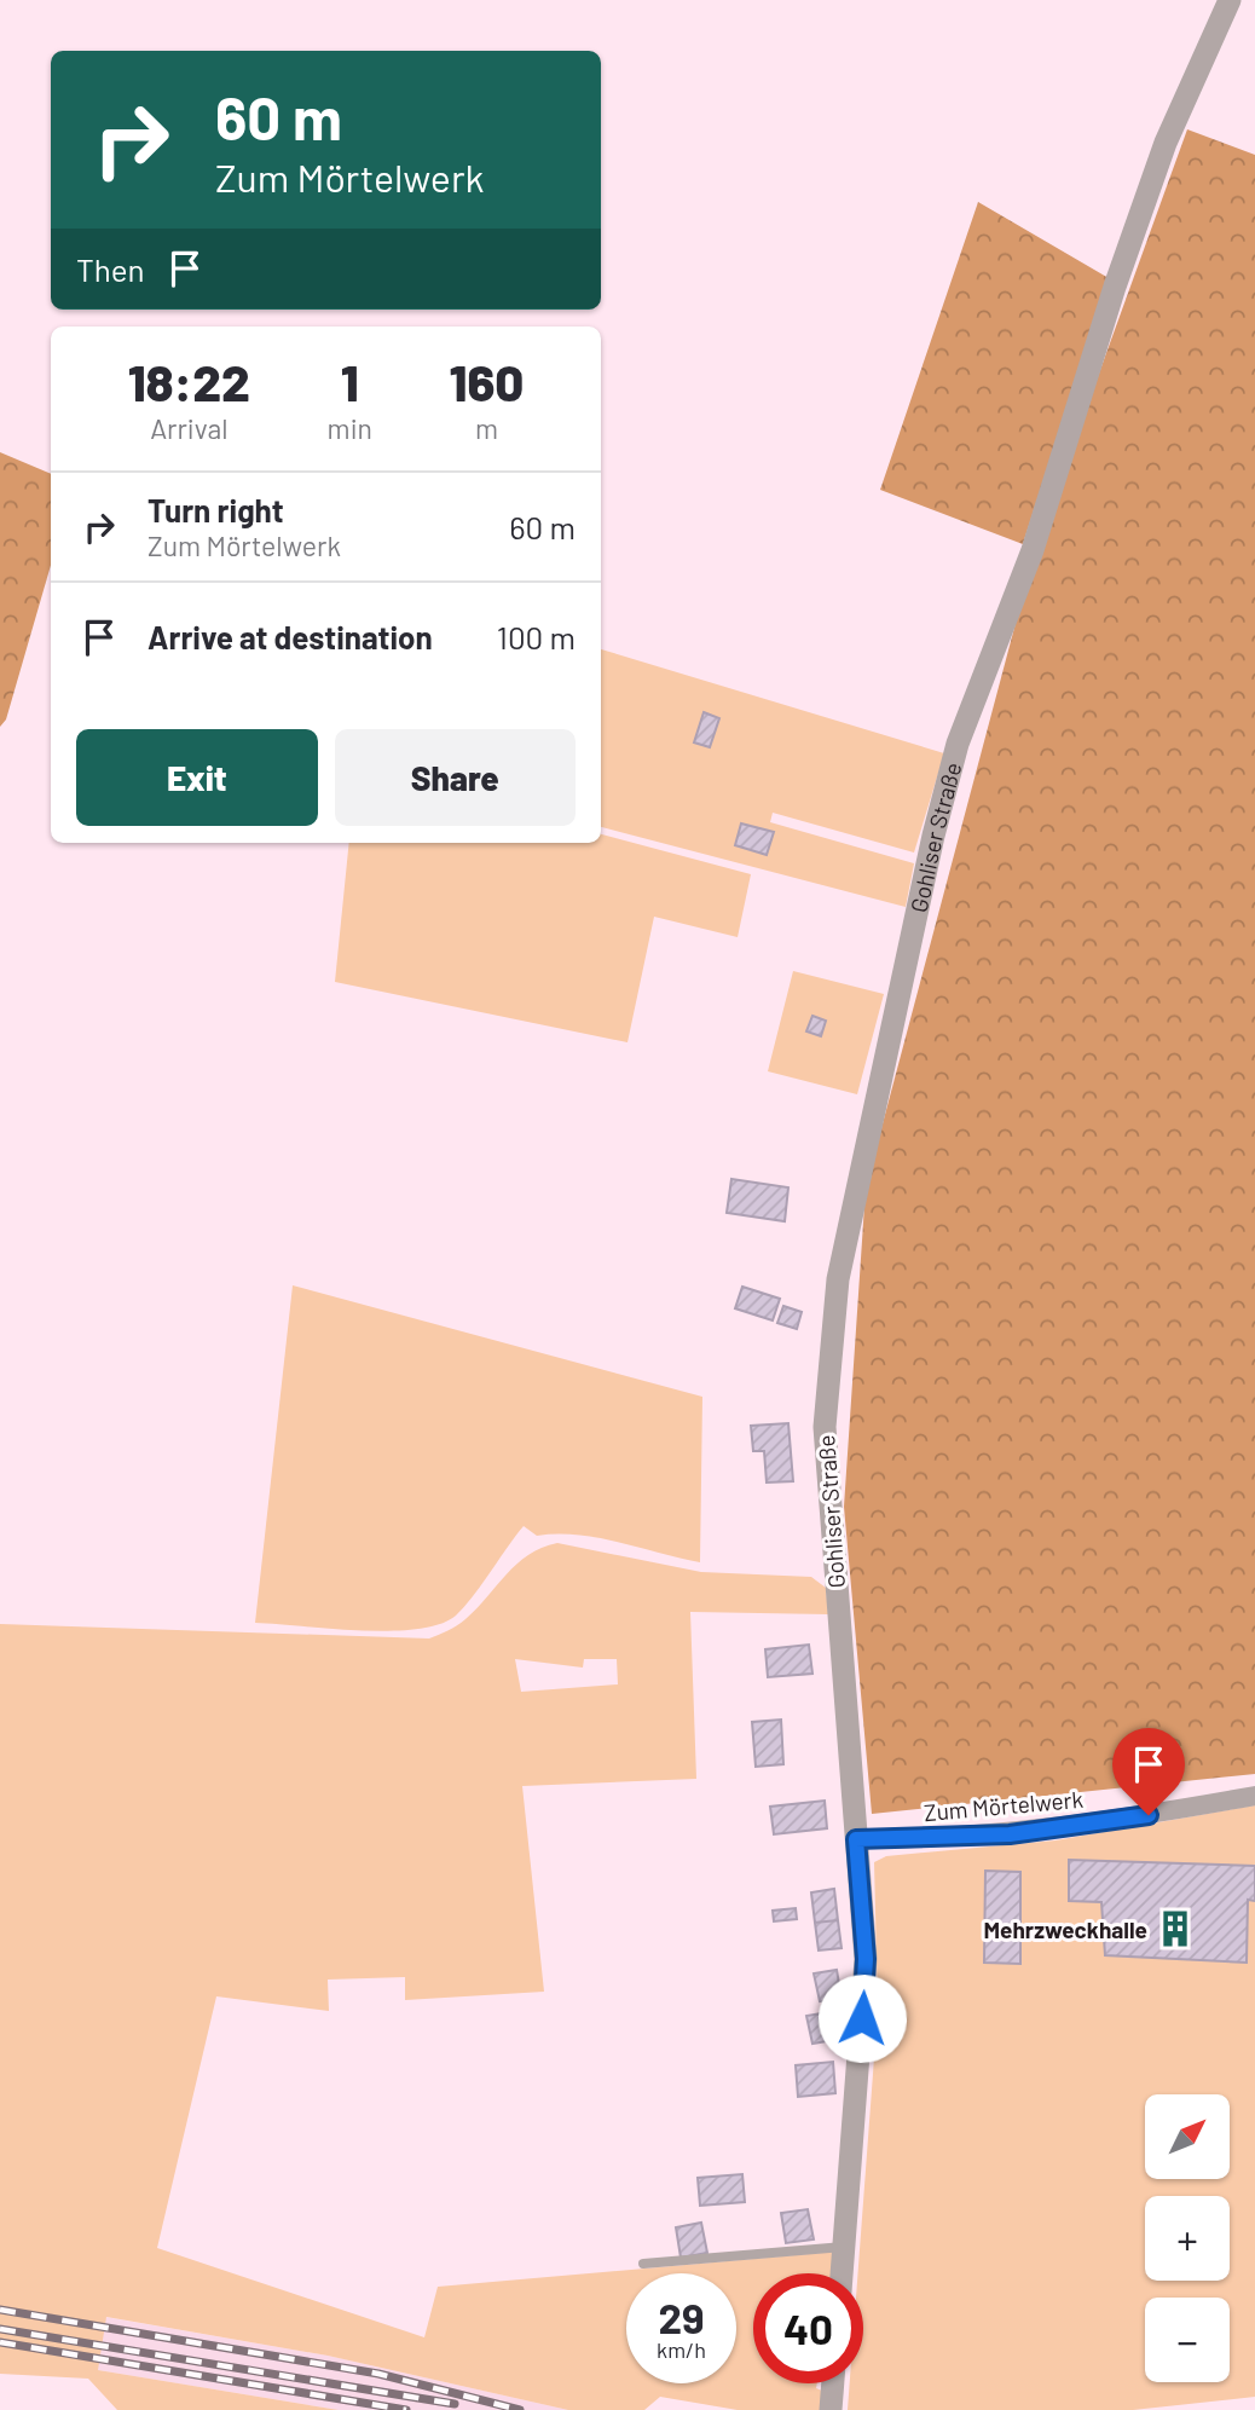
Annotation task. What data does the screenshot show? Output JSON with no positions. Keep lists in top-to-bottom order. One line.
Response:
{"streets":{"street":["Gohliser Straße","Zum Mörtelwerk"]},"crossings":[["Gohliser Straße","Zum Mörtelwerk"]],"places":{"building":["Mehrzweckhalle"]},"north":"top right","page":{"turn":["60 m","Zum Mörtelwerk"],"then":"Then","eta":["18:22","Arrival","1","min","160","m"],"list":[{"name":"Turn right","note":"Zum Mörtelwerk","value":"60 m"},{"name":"Arrive at destination","value":"100 m"}],"buttons":["Exit","Share"],"map_buttons":["+","−"],"speed":"29 km/h","limit":"40"}}
